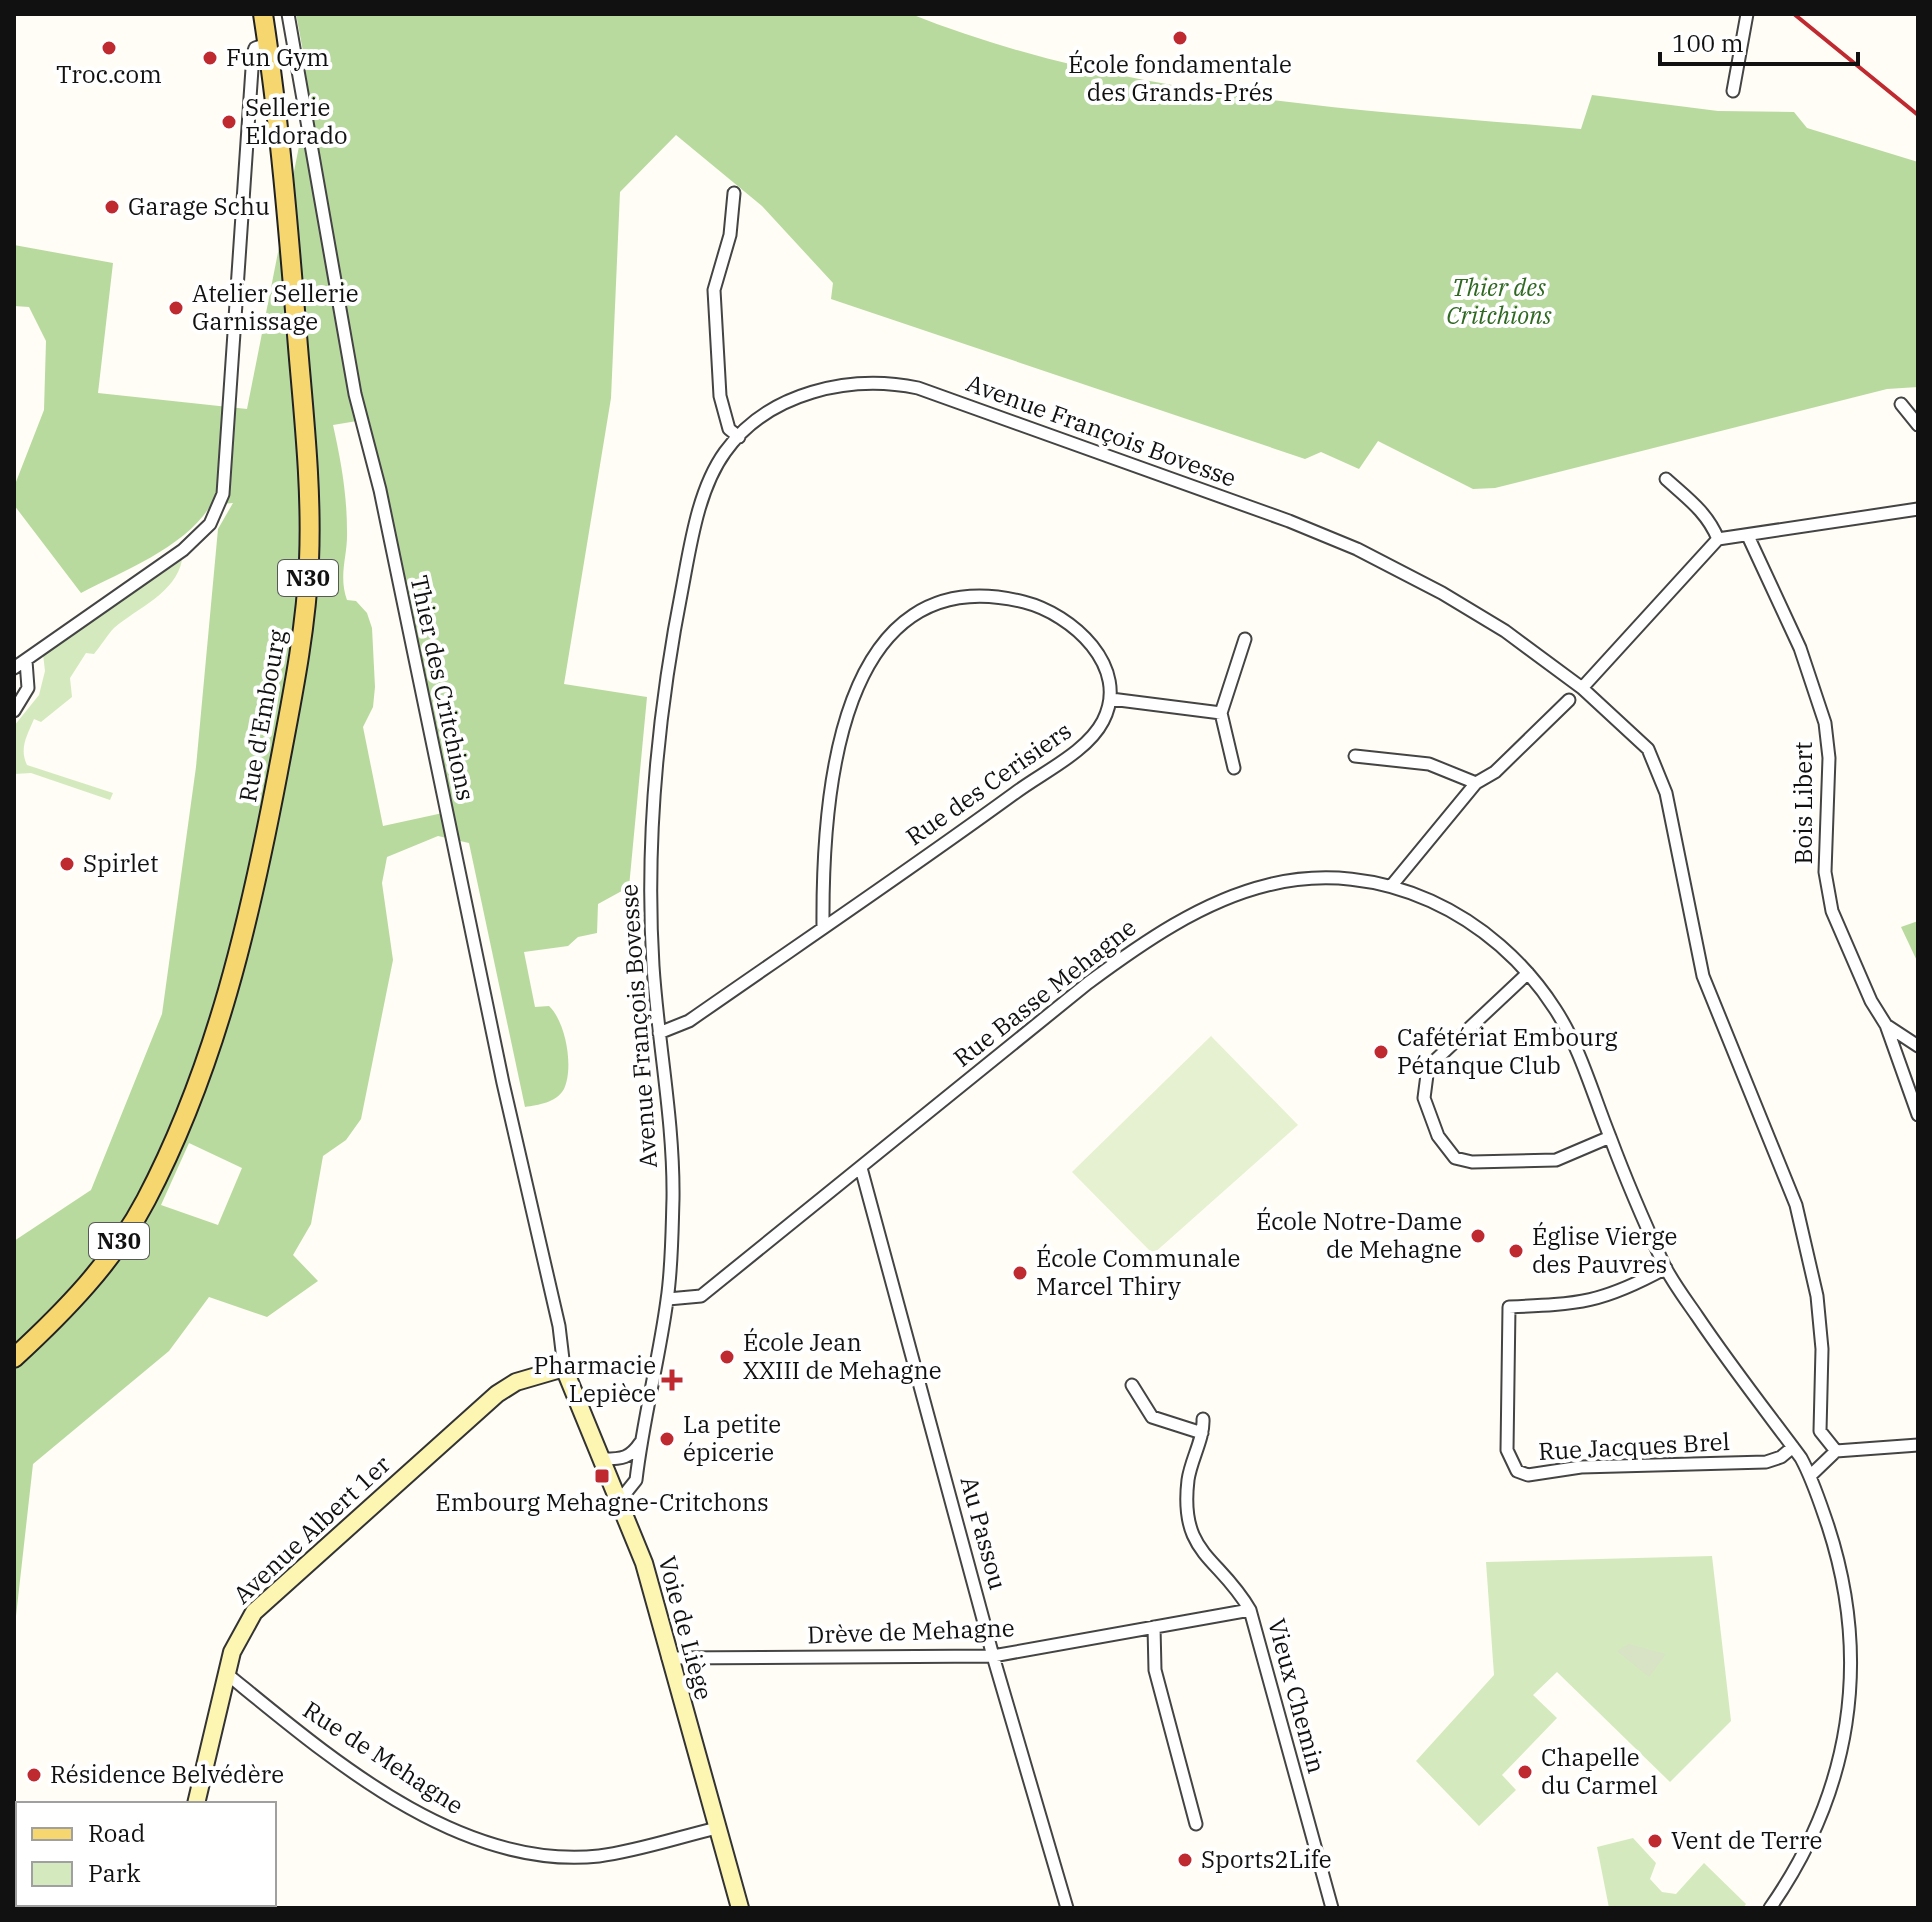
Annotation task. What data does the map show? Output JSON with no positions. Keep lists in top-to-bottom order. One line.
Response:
{"streets":{"main road":["N30","Rue d'Embourg"],"street":["Avenue François Bovesse","Thier des Critchions","Rue des Cerisiers","Bois Libert","Rue Basse Mehagne","Rue Jacques Brel","Avenue Albert 1er","Au Passou","Voie de Liège","Drève de Mehagne","Vieux Chemin","Rue de Mehagne"]},"crossings":[["Avenue François Bovesse","Rue des Cerisiers"],["Avenue François Bovesse","Rue Basse Mehagne"],["Avenue François Bovesse","Voie de Liège"],["N30","Rue d'Embourg"],["Thier des Critchions","Avenue Albert 1er"],["Thier des Critchions","Voie de Liège"],["Rue Basse Mehagne","Rue Jacques Brel"],["Rue Basse Mehagne","Au Passou"],["Avenue Albert 1er","Voie de Liège"],["Avenue Albert 1er","Rue de Mehagne"],["Au Passou","Drève de Mehagne"],["Voie de Liège","Drève de Mehagne"],["Voie de Liège","Rue de Mehagne"],["Drève de Mehagne","Vieux Chemin"]],"parks":["Thier des Critchions"],"places":{"other":["École fondamentale des Grands-Prés","Troc.com","Fun Gym","Sellerie Eldorado","Garage Schu","Atelier Sellerie Garnissage","Spirlet","Cafétériat Embourg Pétanque Club","École Notre-Dame de Mehagne","Église Vierge des Pauvres","École Communale Marcel Thiry","École Jean XXIII de Mehagne","La petite épicerie","Chapelle du Carmel","Résidence Belvédère","Vent de Terre","Sports2Life"],"health":["Pharmacie Lepièce"],"transit":["Embourg Mehagne-Critchons"]},"legend":["Road","Park"],"scale_bar":"100 m"}
